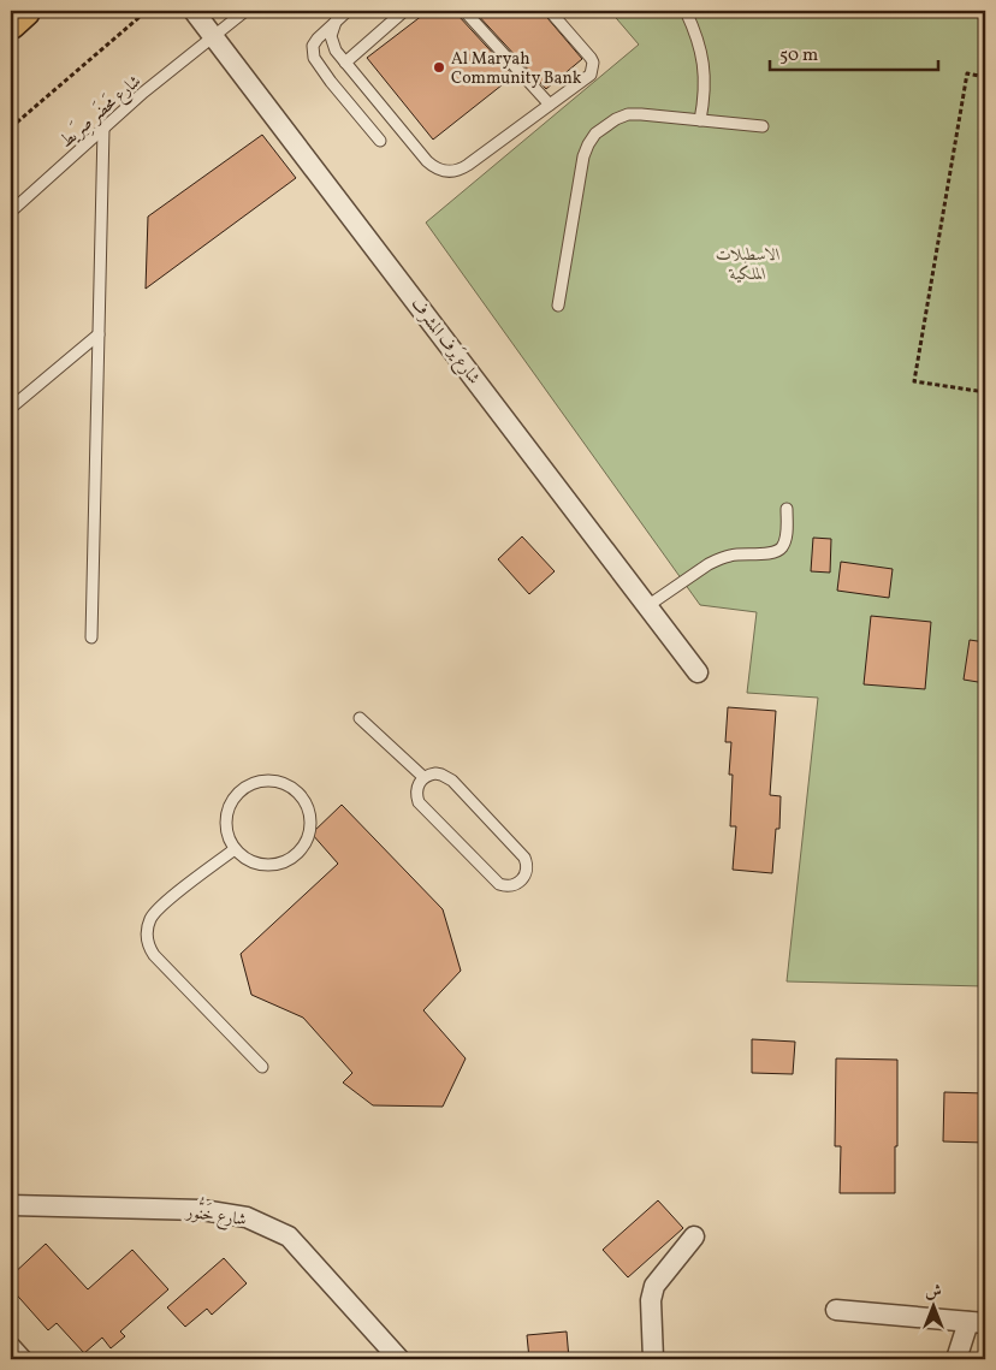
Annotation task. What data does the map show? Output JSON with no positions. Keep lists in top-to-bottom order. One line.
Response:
{"streets":{"street":["شارع يَرف المشرف","شارع خَنُّور"],"lane":["شارع مَحضَر صِرَيط"]},"crossings":[["شارع مَحضَر صِرَيط","شارع يَرف المشرف"]],"parks":["الاسطبلات الملكية"],"places":["Al Maryah Community Bank"],"scale_bar":"50 m","north":"top"}
